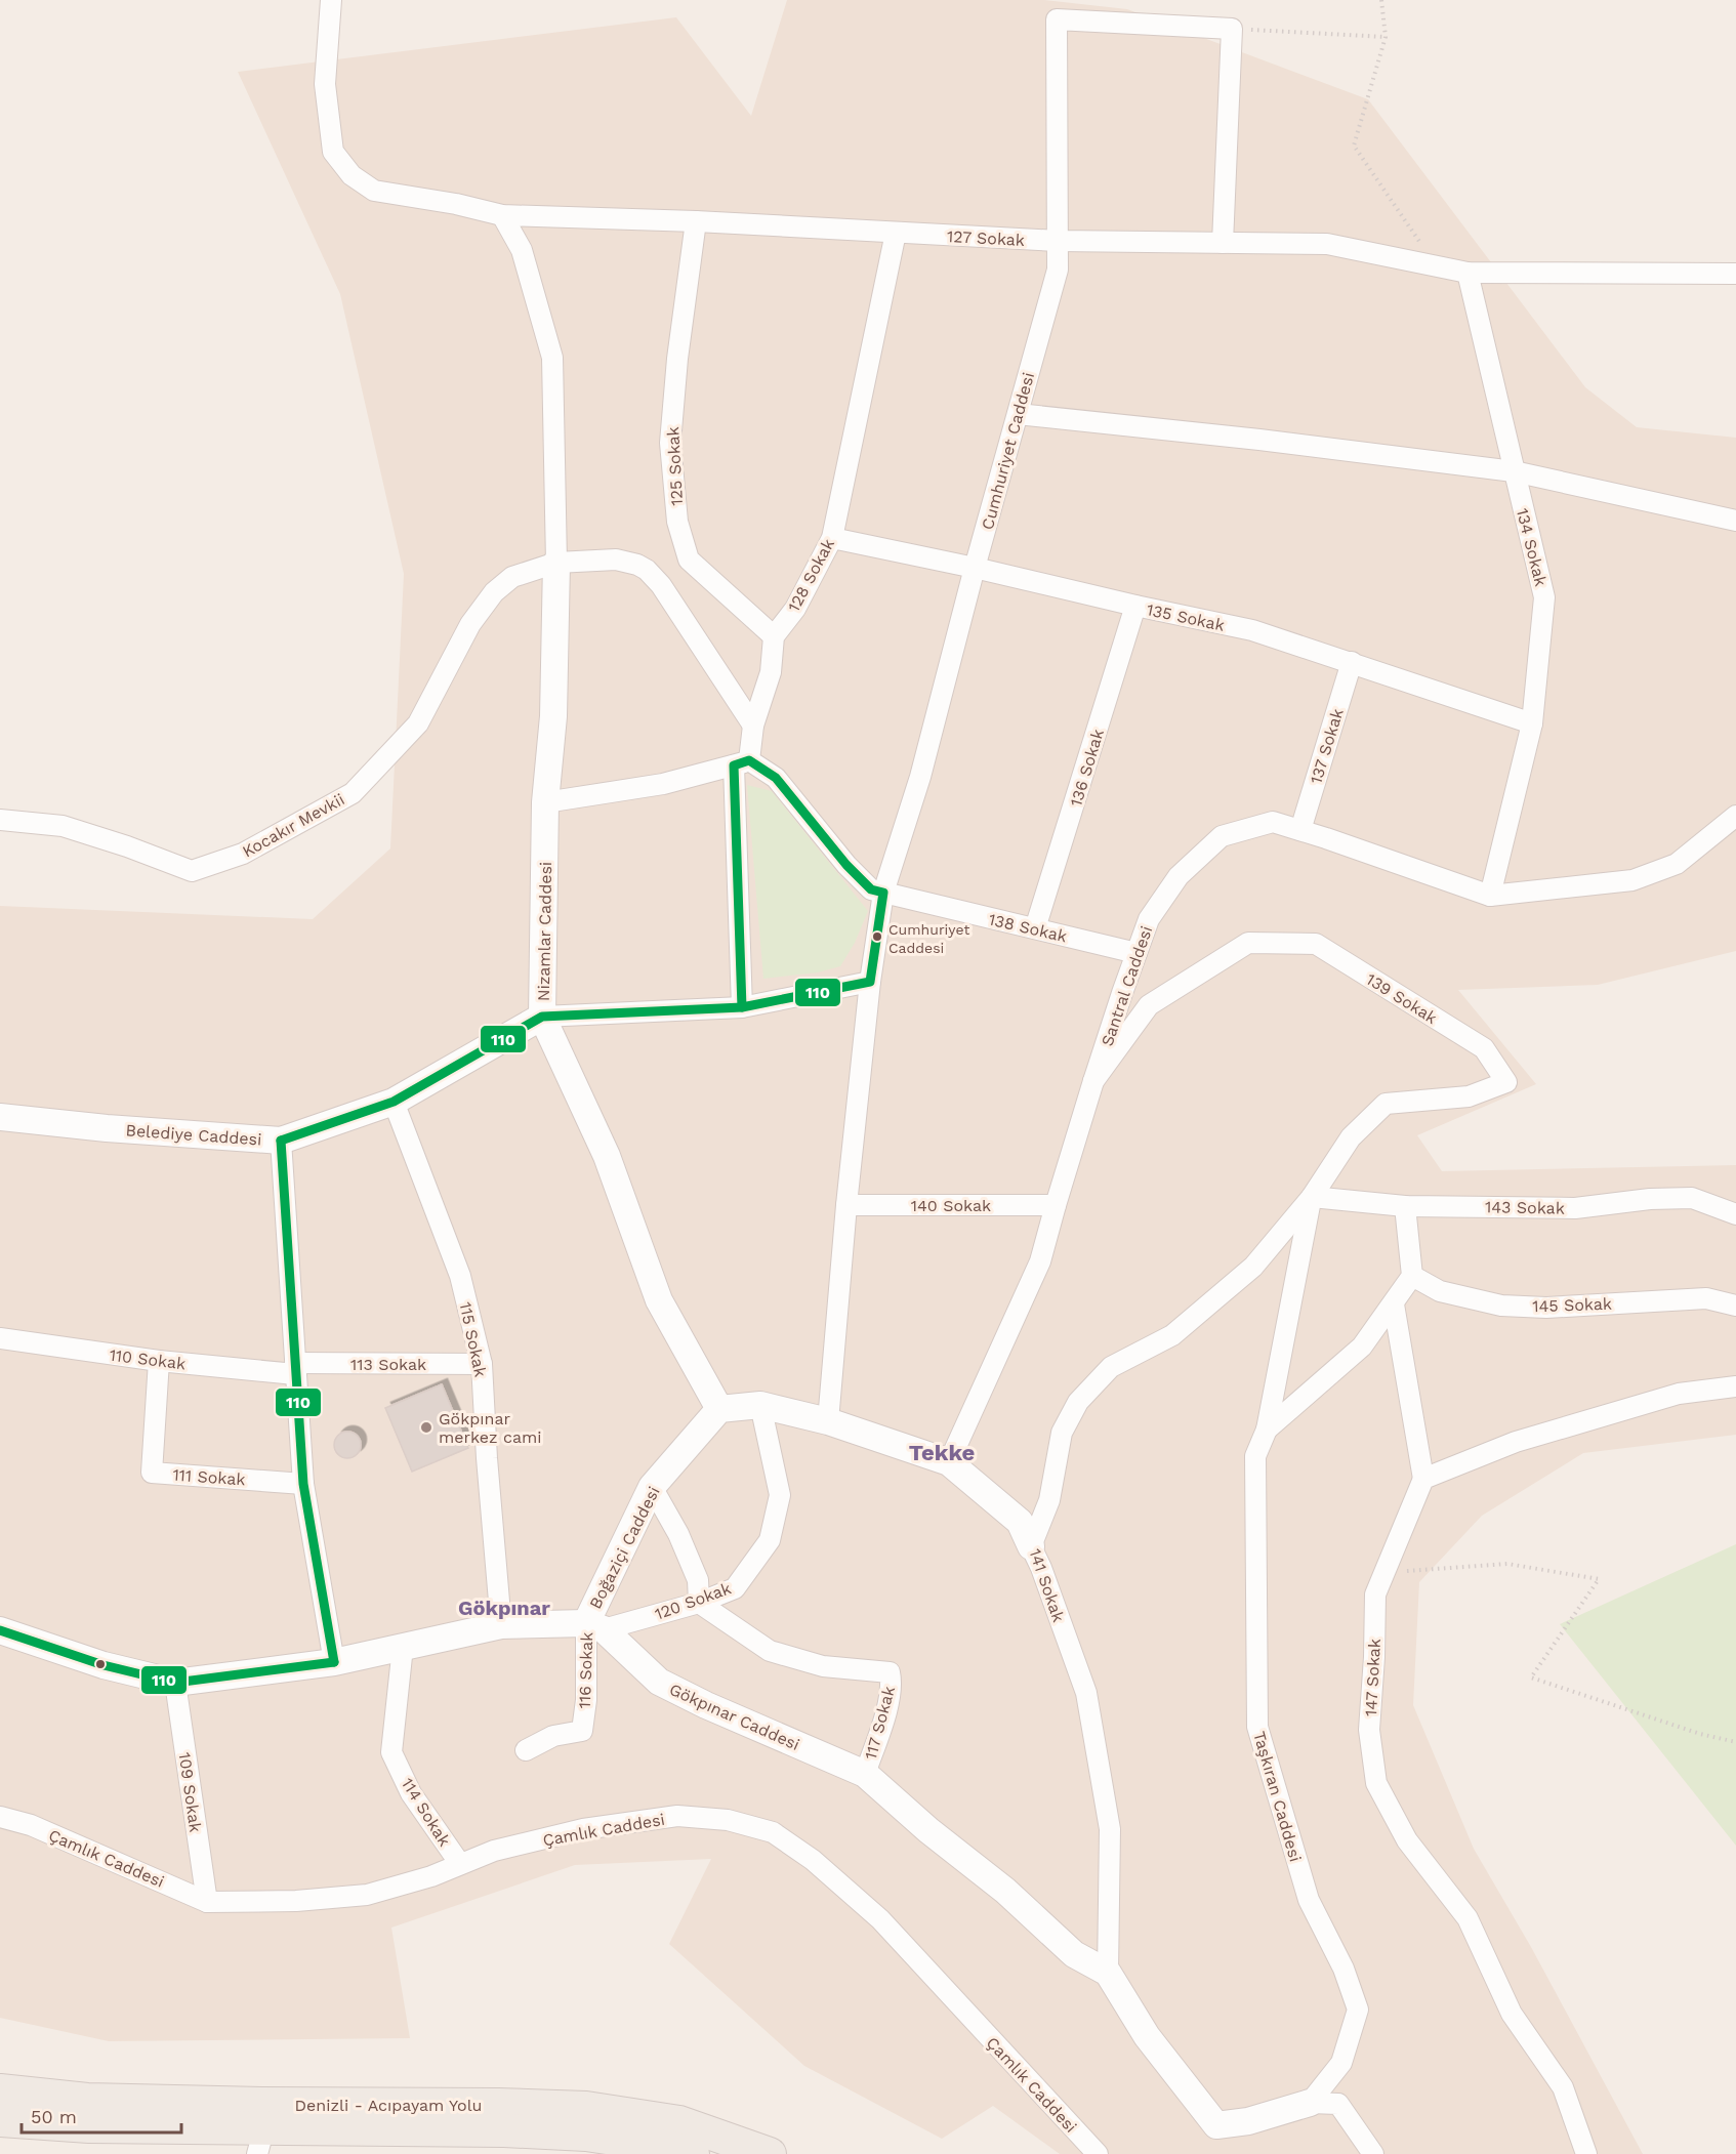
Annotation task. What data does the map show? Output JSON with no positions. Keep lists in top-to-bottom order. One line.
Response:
{"streets":{"main road":["Denizli - Acıpayam Yolu"],"street":["127 Sokak","Cumhuriyet Caddesi","125 Sokak","134 Sokak","128 Sokak","135 Sokak","137 Sokak","136 Sokak","Kocakır Mevkii","138 Sokak","Nizamlar Caddesi","Santral Caddesi","139 Sokak","Belediye Caddesi","140 Sokak","143 Sokak","145 Sokak","115 Sokak","110 Sokak","113 Sokak","111 Sokak","Boğaziçi Caddesi","141 Sokak","120 Sokak","116 Sokak","147 Sokak","Gökpınar Caddesi","117 Sokak","109 Sokak","Taşkıran Caddesi","114 Sokak","Çamlık Caddesi"]},"crossings":[["127 Sokak","Cumhuriyet Caddesi"],["127 Sokak","125 Sokak"],["127 Sokak","134 Sokak"],["127 Sokak","128 Sokak"],["Cumhuriyet Caddesi","135 Sokak"],["Cumhuriyet Caddesi","138 Sokak"],["Cumhuriyet Caddesi","140 Sokak"],["125 Sokak","128 Sokak"],["134 Sokak","135 Sokak"],["134 Sokak","Santral Caddesi"],["128 Sokak","135 Sokak"],["135 Sokak","137 Sokak"],["135 Sokak","136 Sokak"],["137 Sokak","Santral Caddesi"],["136 Sokak","138 Sokak"],["Kocakır Mevkii","Nizamlar Caddesi"],["138 Sokak","Santral Caddesi"],["Nizamlar Caddesi","Belediye Caddesi"],["Nizamlar Caddesi","Boğaziçi Caddesi"],["Santral Caddesi","139 Sokak"],["Santral Caddesi","140 Sokak"],["139 Sokak","143 Sokak"],["139 Sokak","141 Sokak"],["Belediye Caddesi","115 Sokak"],["143 Sokak","141 Sokak"],["115 Sokak","113 Sokak"],["110 Sokak","113 Sokak"],["110 Sokak","111 Sokak"],["Boğaziçi Caddesi","120 Sokak"],["Boğaziçi Caddesi","116 Sokak"],["Boğaziçi Caddesi","Gökpınar Caddesi"],["141 Sokak","Gökpınar Caddesi"],["120 Sokak","116 Sokak"],["120 Sokak","Gökpınar Caddesi"],["120 Sokak","117 Sokak"],["116 Sokak","Gökpınar Caddesi"],["Gökpınar Caddesi","117 Sokak"],["Gökpınar Caddesi","Taşkıran Caddesi"],["109 Sokak","Çamlık Caddesi"],["114 Sokak","Çamlık Caddesi"]],"districts":["Tekke","Gökpınar"],"places":["Cumhuriyet Caddesi","Gökpınar merkez cami"],"lines":["transit line 110"],"scale_bar":"50 m"}
